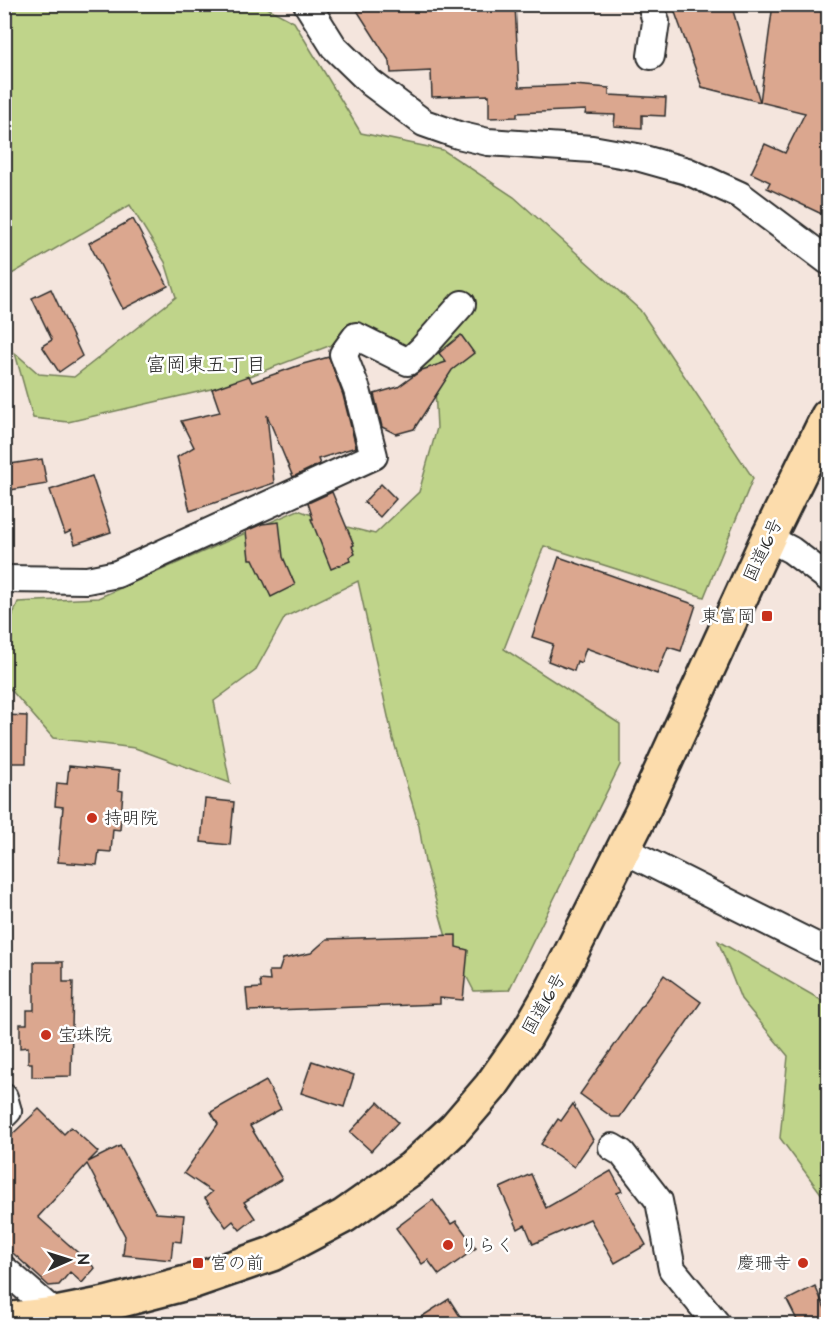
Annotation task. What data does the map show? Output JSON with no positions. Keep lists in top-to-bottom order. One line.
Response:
{"streets":{"highway":["国道16号"]},"districts":["富岡東五丁目"],"places":{"transit":["東富岡","宮の前"],"other":["持明院","宝珠院","りらく","慶珊寺"]},"north":"right"}
